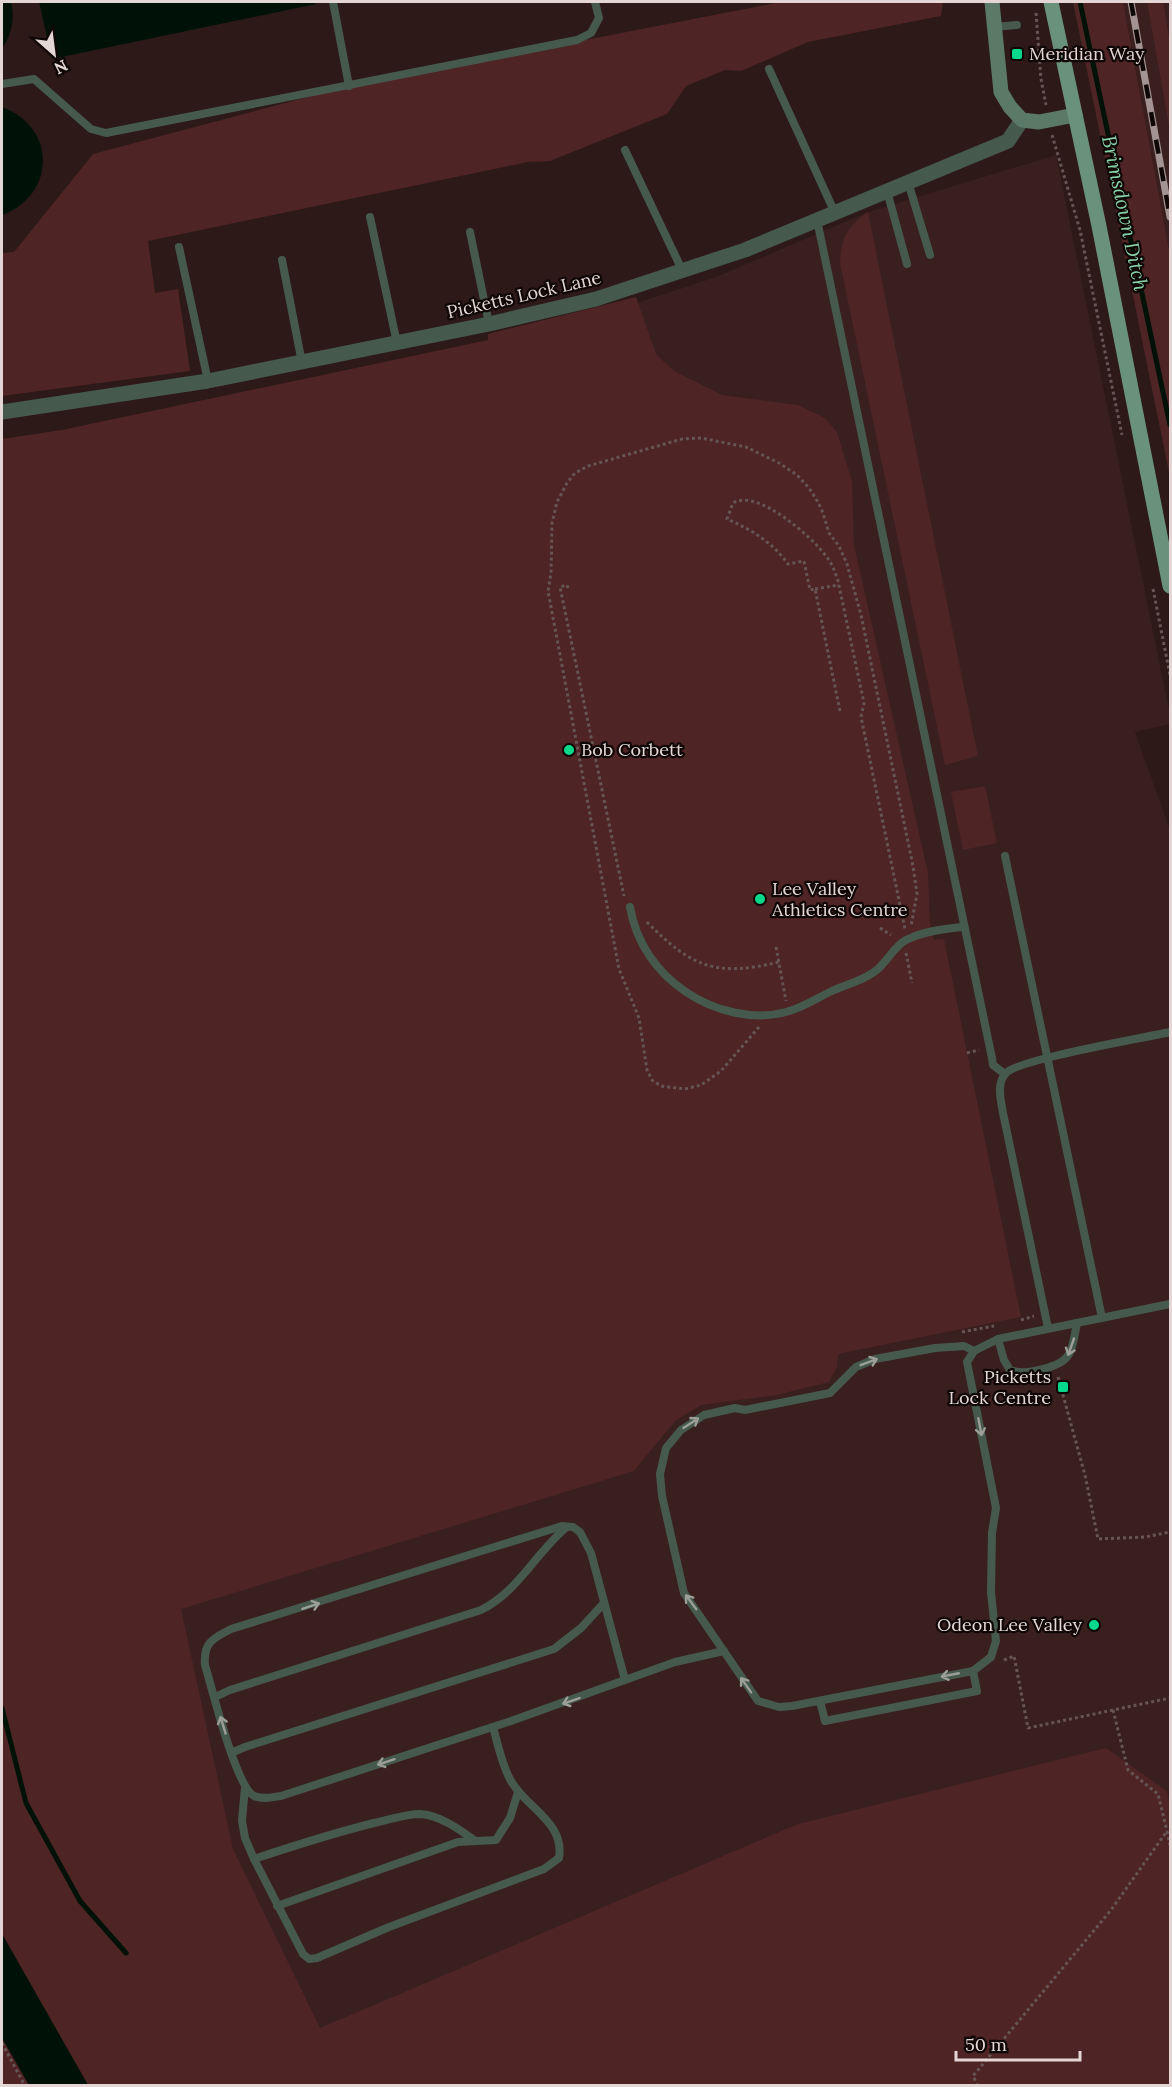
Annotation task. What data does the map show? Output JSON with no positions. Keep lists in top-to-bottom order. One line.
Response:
{"streets":{"street":["Picketts Lock Lane"]},"water":["Brimsdown Ditch"],"places":{"transit":["Meridian Way","Picketts Lock Centre"],"other":["Bob Corbett","Lee Valley Athletics Centre","Odeon Lee Valley"]},"scale_bar":"50 m","north":"bottom right"}
